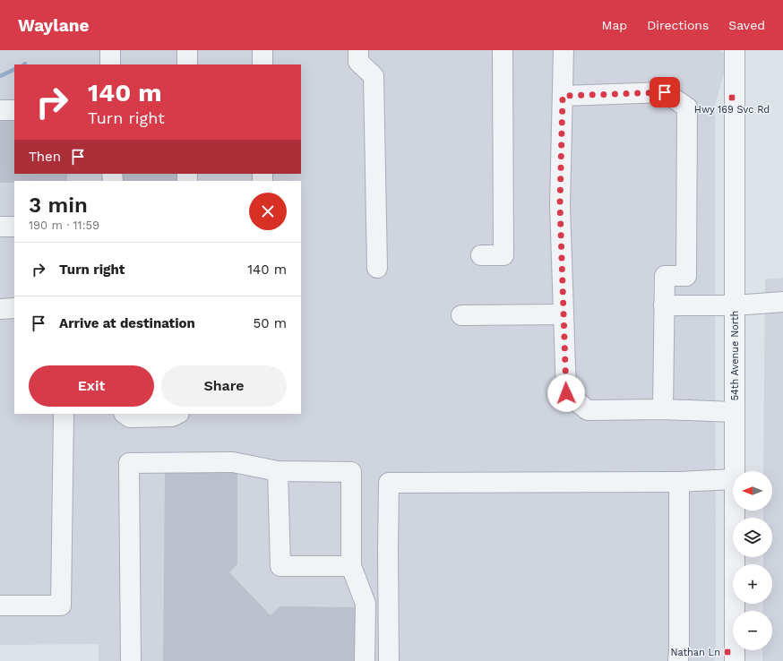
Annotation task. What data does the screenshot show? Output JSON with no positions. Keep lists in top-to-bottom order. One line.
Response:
{"streets":{"street":["54th Avenue North"]},"places":{"transit":["Hwy 169 Svc Rd","Nathan Ln"]},"north":"left","page":{"header":"Waylane","nav":["Map","Directions","Saved"],"turn":["140 m","Turn right"],"then":"Then","heading":["3 min","190 m · 11:59"],"list":[{"name":"Turn right","value":"140 m"},{"name":"Arrive at destination","value":"50 m"}],"buttons":["Exit","Share"],"map_buttons":["+","−"]}}
